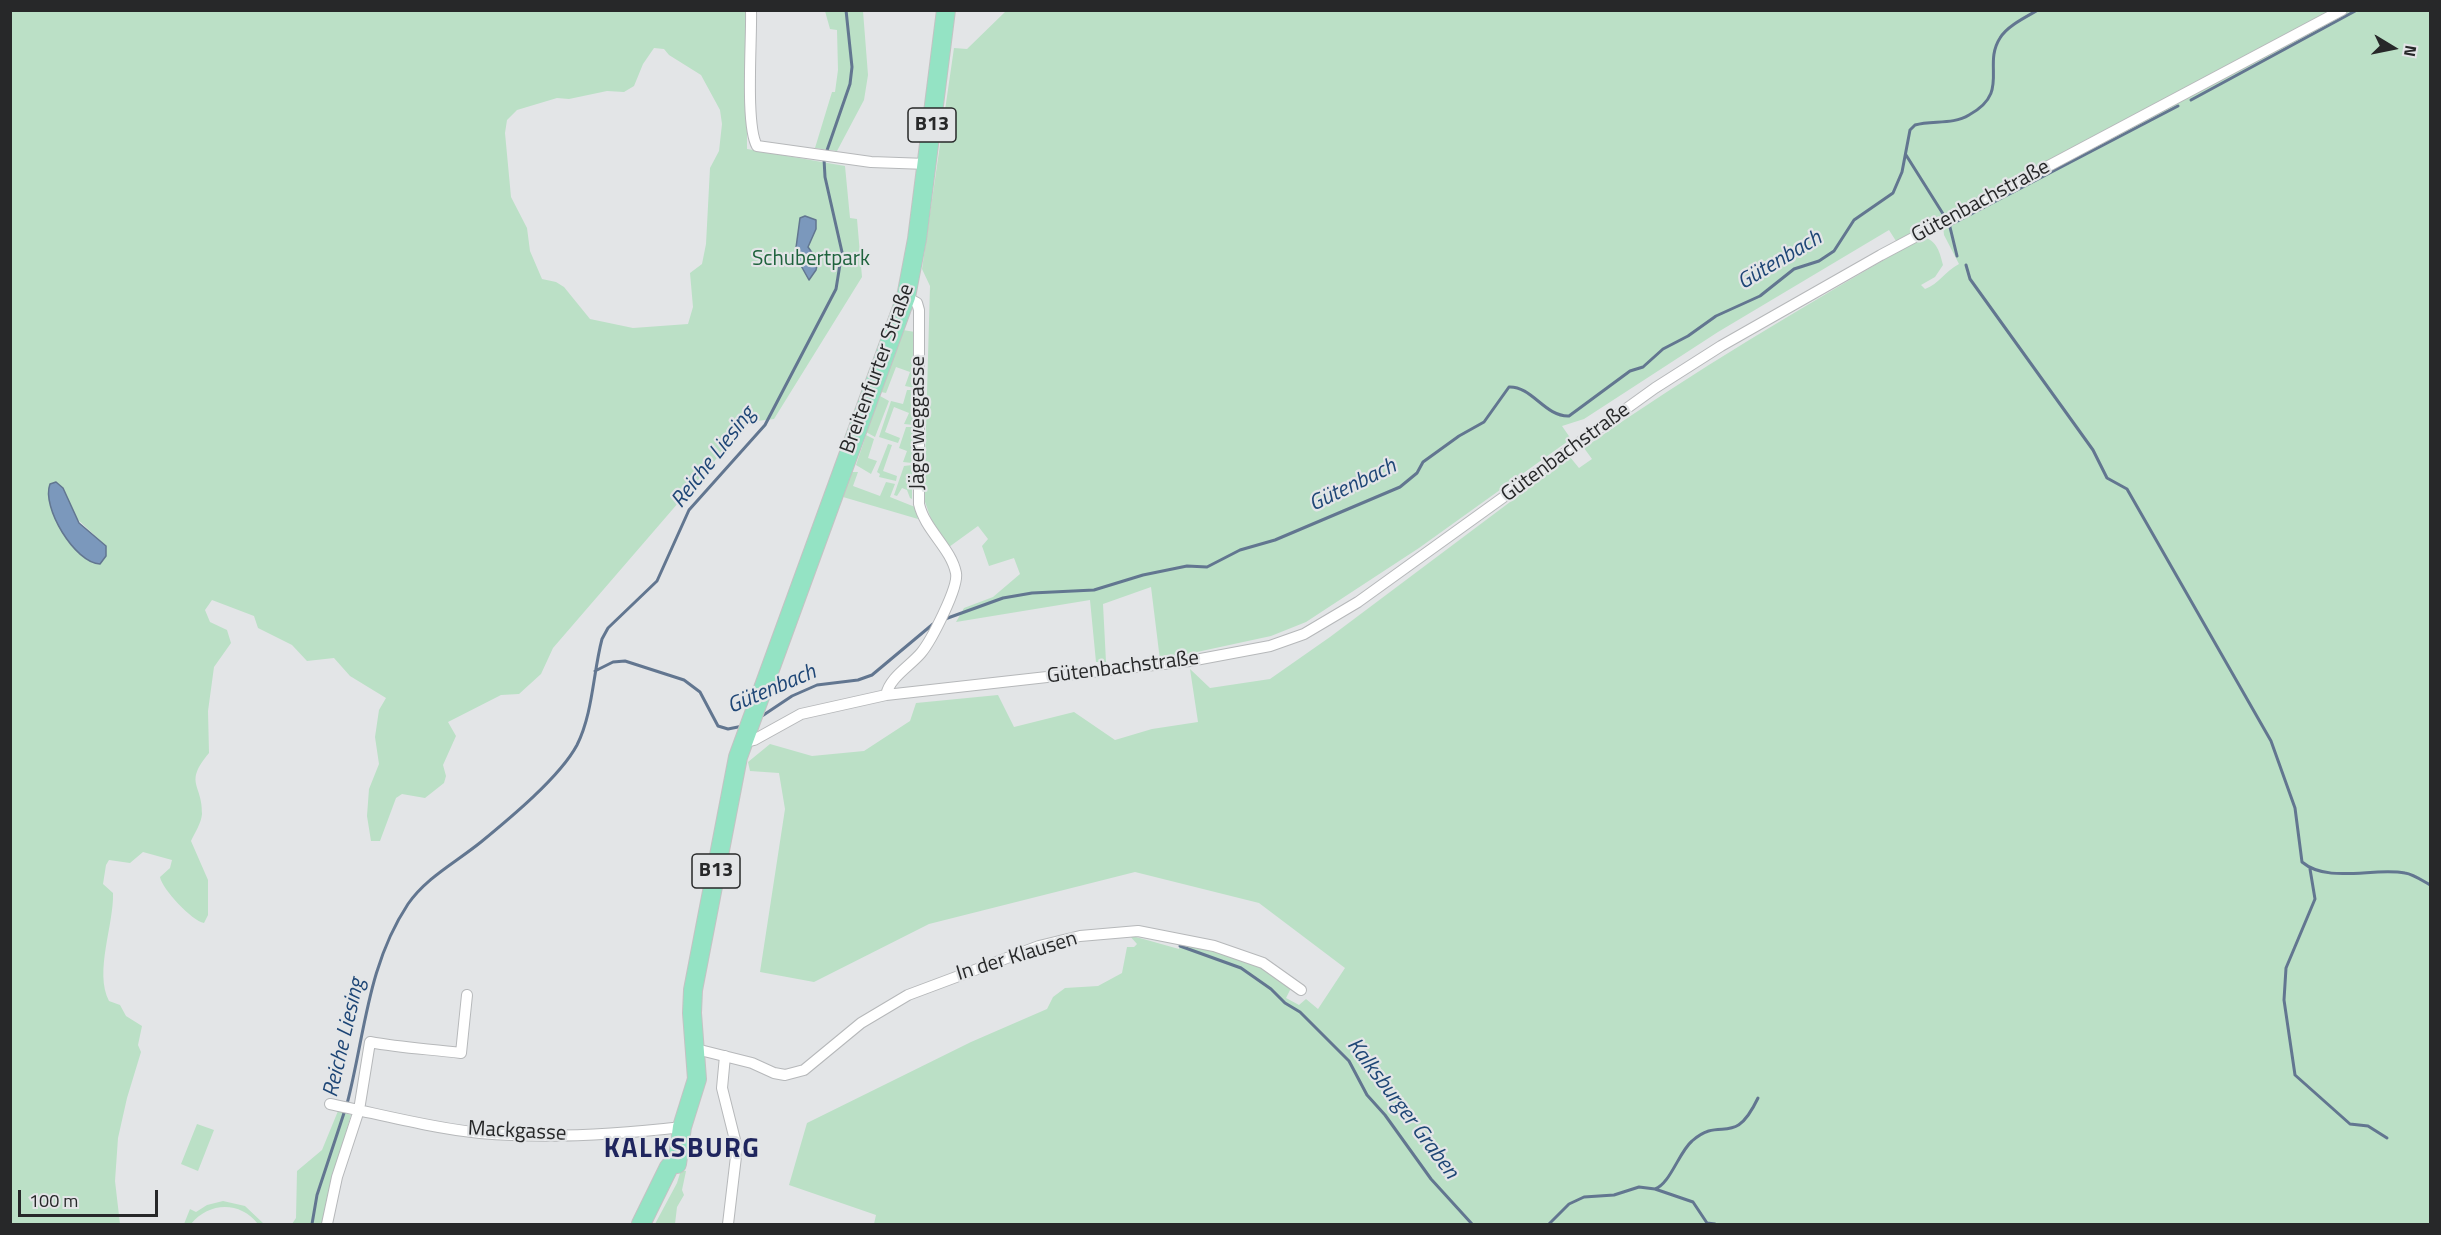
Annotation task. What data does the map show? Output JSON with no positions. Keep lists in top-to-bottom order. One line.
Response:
{"streets":{"main road":["B13","Breitenfurter Straße"],"street":["Gütenbachstraße","Jägerweggasse","In der Klausen","Mackgasse"]},"crossings":[["B13","Gütenbachstraße"],["B13","Breitenfurter Straße"],["B13","In der Klausen"],["B13","Mackgasse"],["Gütenbachstraße","Breitenfurter Straße"],["Gütenbachstraße","Jägerweggasse"],["Breitenfurter Straße","Jägerweggasse"]],"districts":["KALKSBURG"],"water":["Gütenbach","Reiche Liesing","Kalksburger Graben"],"parks":["Schubertpark"],"scale_bar":"100 m","north":"right"}
